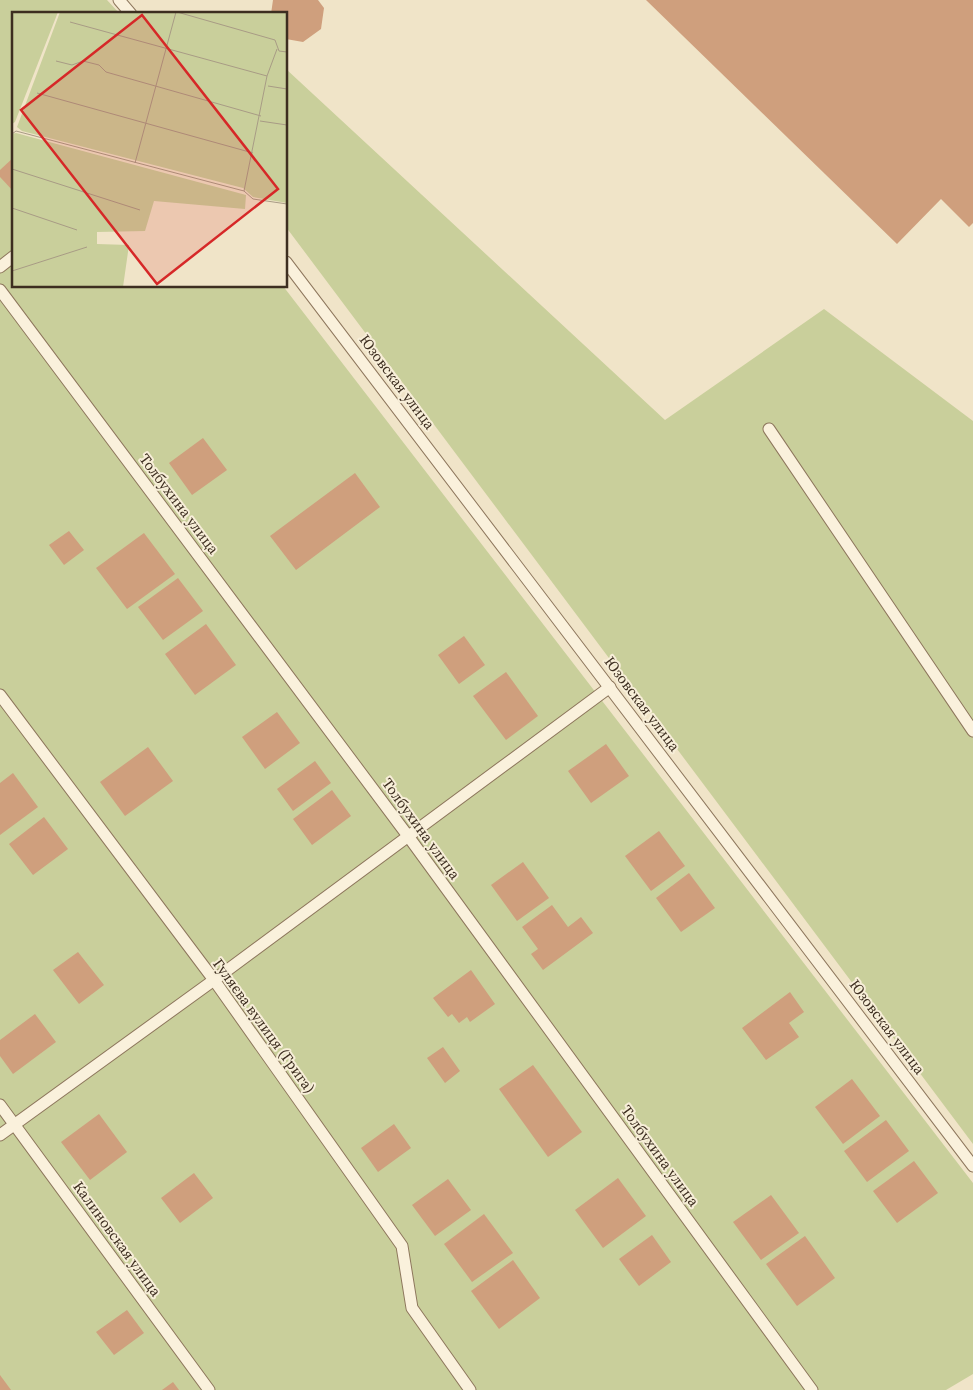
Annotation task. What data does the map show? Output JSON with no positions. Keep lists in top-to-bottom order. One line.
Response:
{"streets":{"lane":["Юзовская улица","Толбухина улица","Гуляєва вулиця (Грига)","Калиновская улица"]}}
